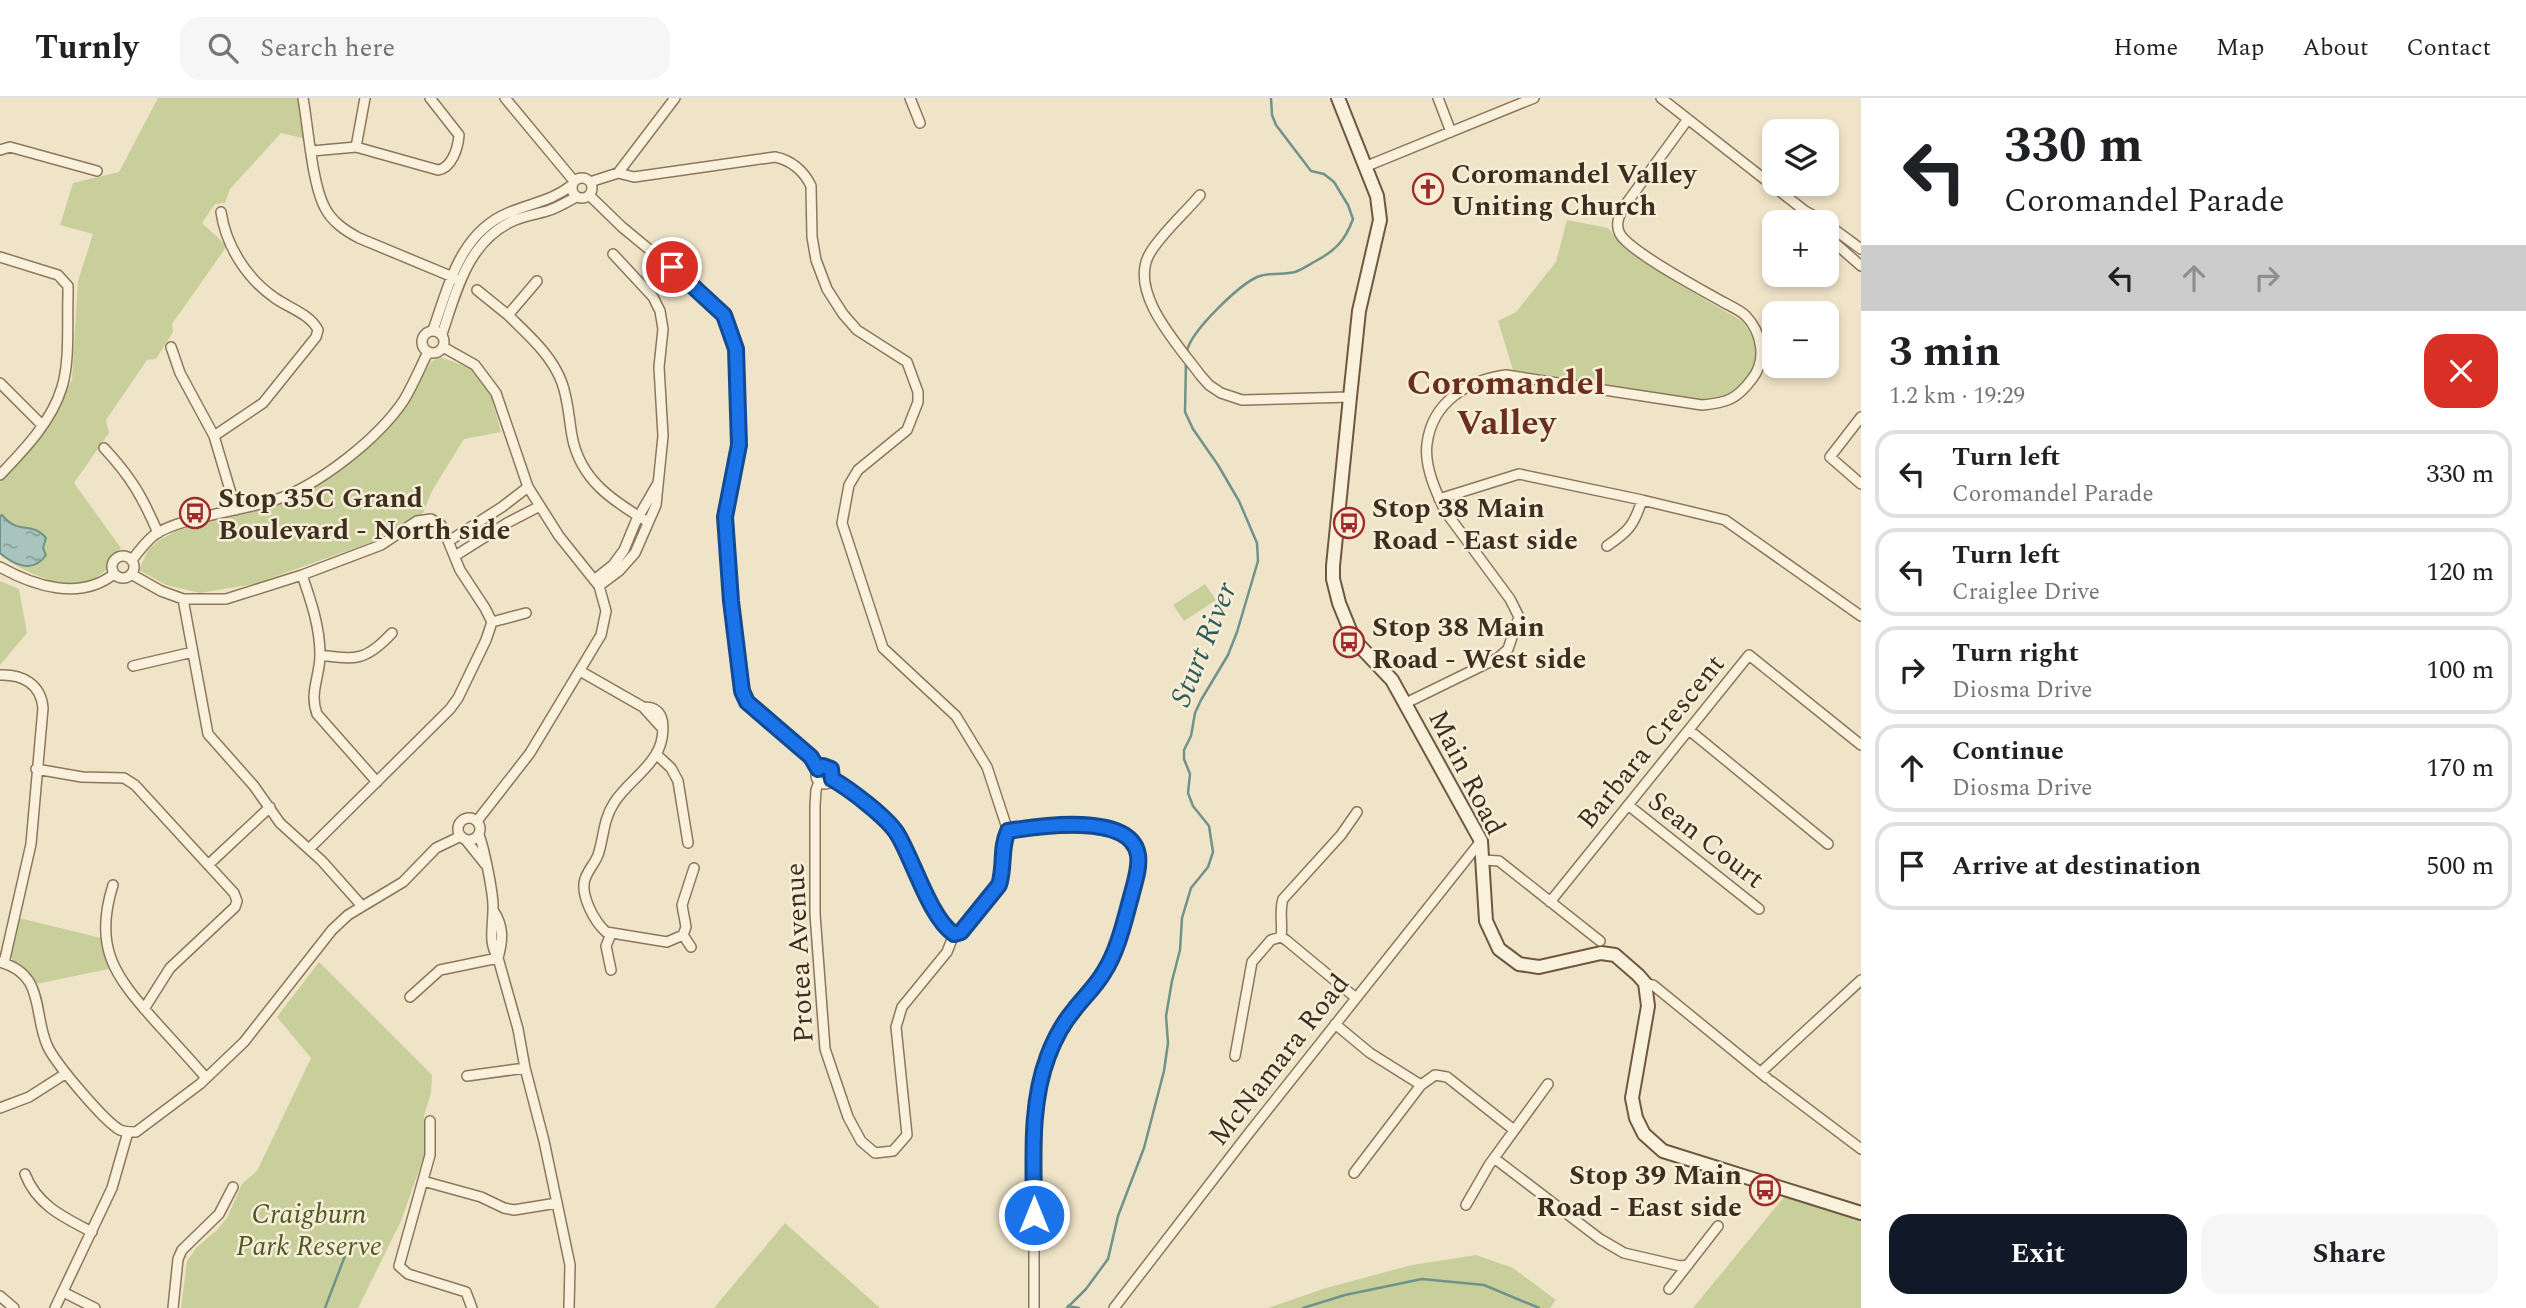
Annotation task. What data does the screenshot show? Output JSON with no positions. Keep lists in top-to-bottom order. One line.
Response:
{"streets":{"main road":["Main Road"],"street":["Barbara Crescent","Sean Court","Protea Avenue","McNamara Road"]},"crossings":[["Barbara Crescent","Sean Court"],["Main Road","McNamara Road"]],"districts":["Coromandel Valley"],"water":["Sturt River"],"parks":["Craigburn Park Reserve"],"places":{"church":["Coromandel Valley Uniting Church"],"bus stop":["Stop 35C Grand Boulevard - North side","Stop 38 Main Road - East side","Stop 38 Main Road - West side","Stop 39 Main Road - East side"]},"page":{"header":"Turnly","search":"Search here","nav":["Home","Map","About","Contact"],"turn":["330 m","Coromandel Parade"],"map_buttons":["+","−"],"heading":["3 min","1.2 km · 19:29"],"list":[{"name":"Turn left","note":"Coromandel Parade","value":"330 m"},{"name":"Turn left","note":"Craiglee Drive","value":"120 m"},{"name":"Turn right","note":"Diosma Drive","value":"100 m"},{"name":"Continue","note":"Diosma Drive","value":"170 m"},{"name":"Arrive at destination","value":"500 m"}],"buttons":["Exit","Share"]}}
